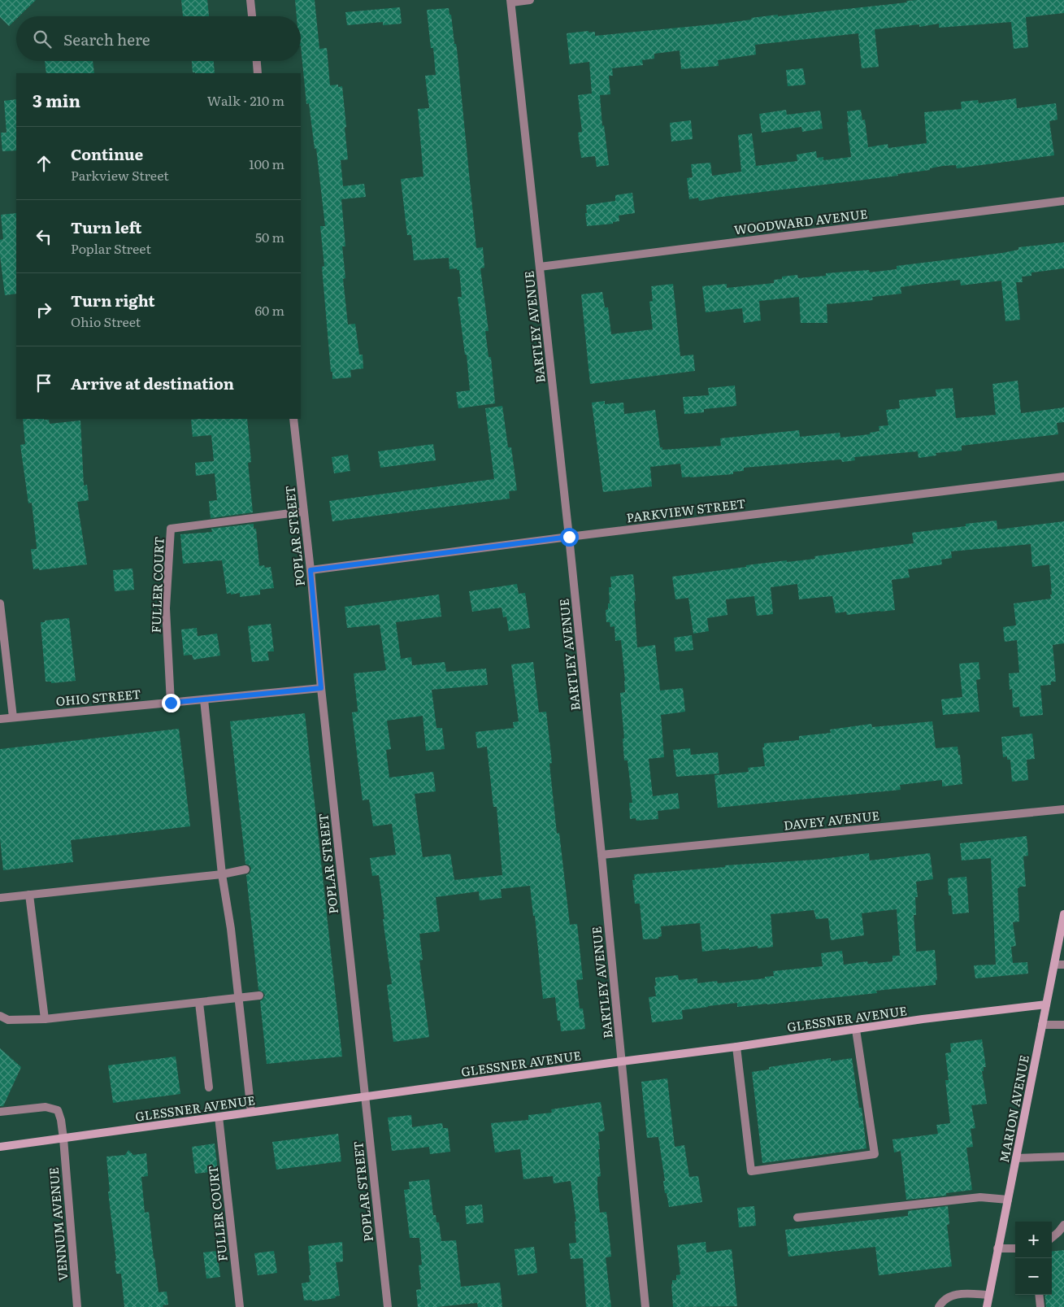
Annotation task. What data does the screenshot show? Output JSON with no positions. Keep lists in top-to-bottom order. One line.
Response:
{"streets":{"street":["WOODWARD AVENUE","BARTLEY AVENUE","PARKVIEW STREET","POPLAR STREET","FULLER COURT","OHIO STREET","DAVEY AVENUE","GLESSNER AVENUE","MARION AVENUE","VENNUM AVENUE"]},"crossings":[["WOODWARD AVENUE","BARTLEY AVENUE"],["BARTLEY AVENUE","PARKVIEW STREET"],["BARTLEY AVENUE","DAVEY AVENUE"],["BARTLEY AVENUE","GLESSNER AVENUE"],["PARKVIEW STREET","POPLAR STREET"],["POPLAR STREET","FULLER COURT"],["POPLAR STREET","OHIO STREET"],["POPLAR STREET","GLESSNER AVENUE"],["FULLER COURT","OHIO STREET"],["FULLER COURT","GLESSNER AVENUE"],["GLESSNER AVENUE","MARION AVENUE"],["GLESSNER AVENUE","VENNUM AVENUE"]],"page":{"search":"Search here","heading":["3 min","Walk · 210 m"],"list":[["Continue","Parkview Street","100 m"],["Turn left","Poplar Street","50 m"],["Turn right","Ohio Street","60 m"],"Arrive at destination"],"map_buttons":["+","−"]}}
